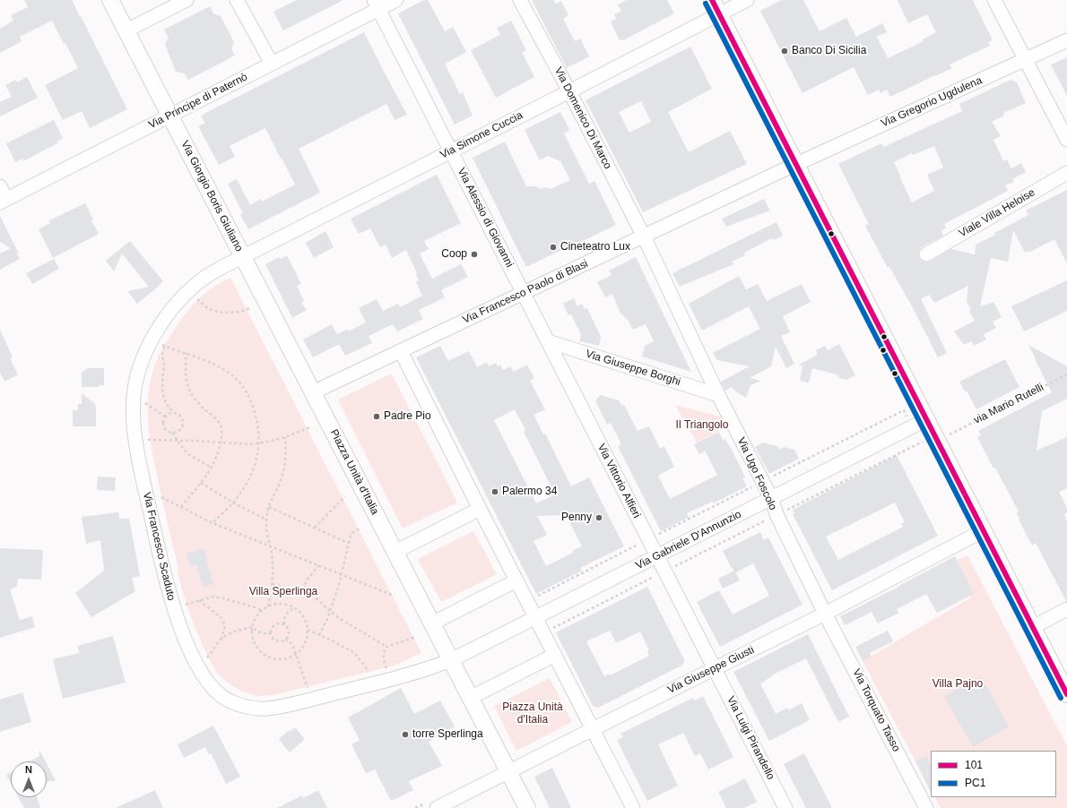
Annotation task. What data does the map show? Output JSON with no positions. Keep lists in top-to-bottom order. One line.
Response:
{"streets":{"street":["Via Principe di Paternò","Via Gregorio Ugdulena","Via Domenico Di Marco","Via Simone Cuccia","Via Giorgio Boris Giuliano","Viale Villa Heloise","Via Alessio di Giovanni","Via Francesco Paolo di Blasi","Via Giuseppe Borghi","Piazza Unità d'Italia","Via Ugo Foscolo","Via Vittorio Alfieri","Via Gabriele D'Annunzio","Via Francesco Scaduto","Via Giuseppe Giusti","Via Torquato Tasso","Via Luigi Pirandello"],"path":["via Mario Rutelli"]},"crossings":[["Via Principe di Paternò","Via Giorgio Boris Giuliano"],["Via Principe di Paternò","Via Alessio di Giovanni"],["Via Gregorio Ugdulena","Via Francesco Paolo di Blasi"],["Via Domenico Di Marco","Via Simone Cuccia"],["Via Domenico Di Marco","Via Francesco Paolo di Blasi"],["Via Domenico Di Marco","Via Ugo Foscolo"],["Via Simone Cuccia","Via Giorgio Boris Giuliano"],["Via Simone Cuccia","Via Alessio di Giovanni"],["Via Simone Cuccia","Via Francesco Scaduto"],["Via Giorgio Boris Giuliano","Via Francesco Paolo di Blasi"],["Via Giorgio Boris Giuliano","Piazza Unità d'Italia"],["Via Giorgio Boris Giuliano","Via Francesco Scaduto"],["Via Alessio di Giovanni","Via Francesco Paolo di Blasi"],["Via Alessio di Giovanni","Via Vittorio Alfieri"],["Via Francesco Paolo di Blasi","Piazza Unità d'Italia"],["Via Francesco Paolo di Blasi","Via Ugo Foscolo"],["Via Francesco Paolo di Blasi","Via Vittorio Alfieri"],["Via Giuseppe Borghi","Via Ugo Foscolo"],["Via Giuseppe Borghi","Via Vittorio Alfieri"],["Piazza Unità d'Italia","Via Gabriele D'Annunzio"],["Piazza Unità d'Italia","Via Francesco Scaduto"],["Piazza Unità d'Italia","Via Giuseppe Giusti"],["Via Ugo Foscolo","Via Gabriele D'Annunzio"],["Via Ugo Foscolo","Via Giuseppe Giusti"],["Via Ugo Foscolo","Via Torquato Tasso"],["Via Vittorio Alfieri","Via Gabriele D'Annunzio"],["Via Vittorio Alfieri","Via Giuseppe Giusti"],["Via Vittorio Alfieri","Via Luigi Pirandello"],["Via Gabriele D'Annunzio","Via Francesco Scaduto"],["Via Giuseppe Giusti","Via Torquato Tasso"],["Via Giuseppe Giusti","Via Luigi Pirandello"]],"parks":["Il Triangolo","Villa Sperlinga","Villa Pajno","Piazza Unità d'Italia"],"places":["Banco Di Sicilia","Cineteatro Lux","Coop","Padre Pio","Palermo 34","Penny","torre Sperlinga"],"lines":["transit line 101","transit line PC1"],"legend":["101","PC1"],"north":"top"}
